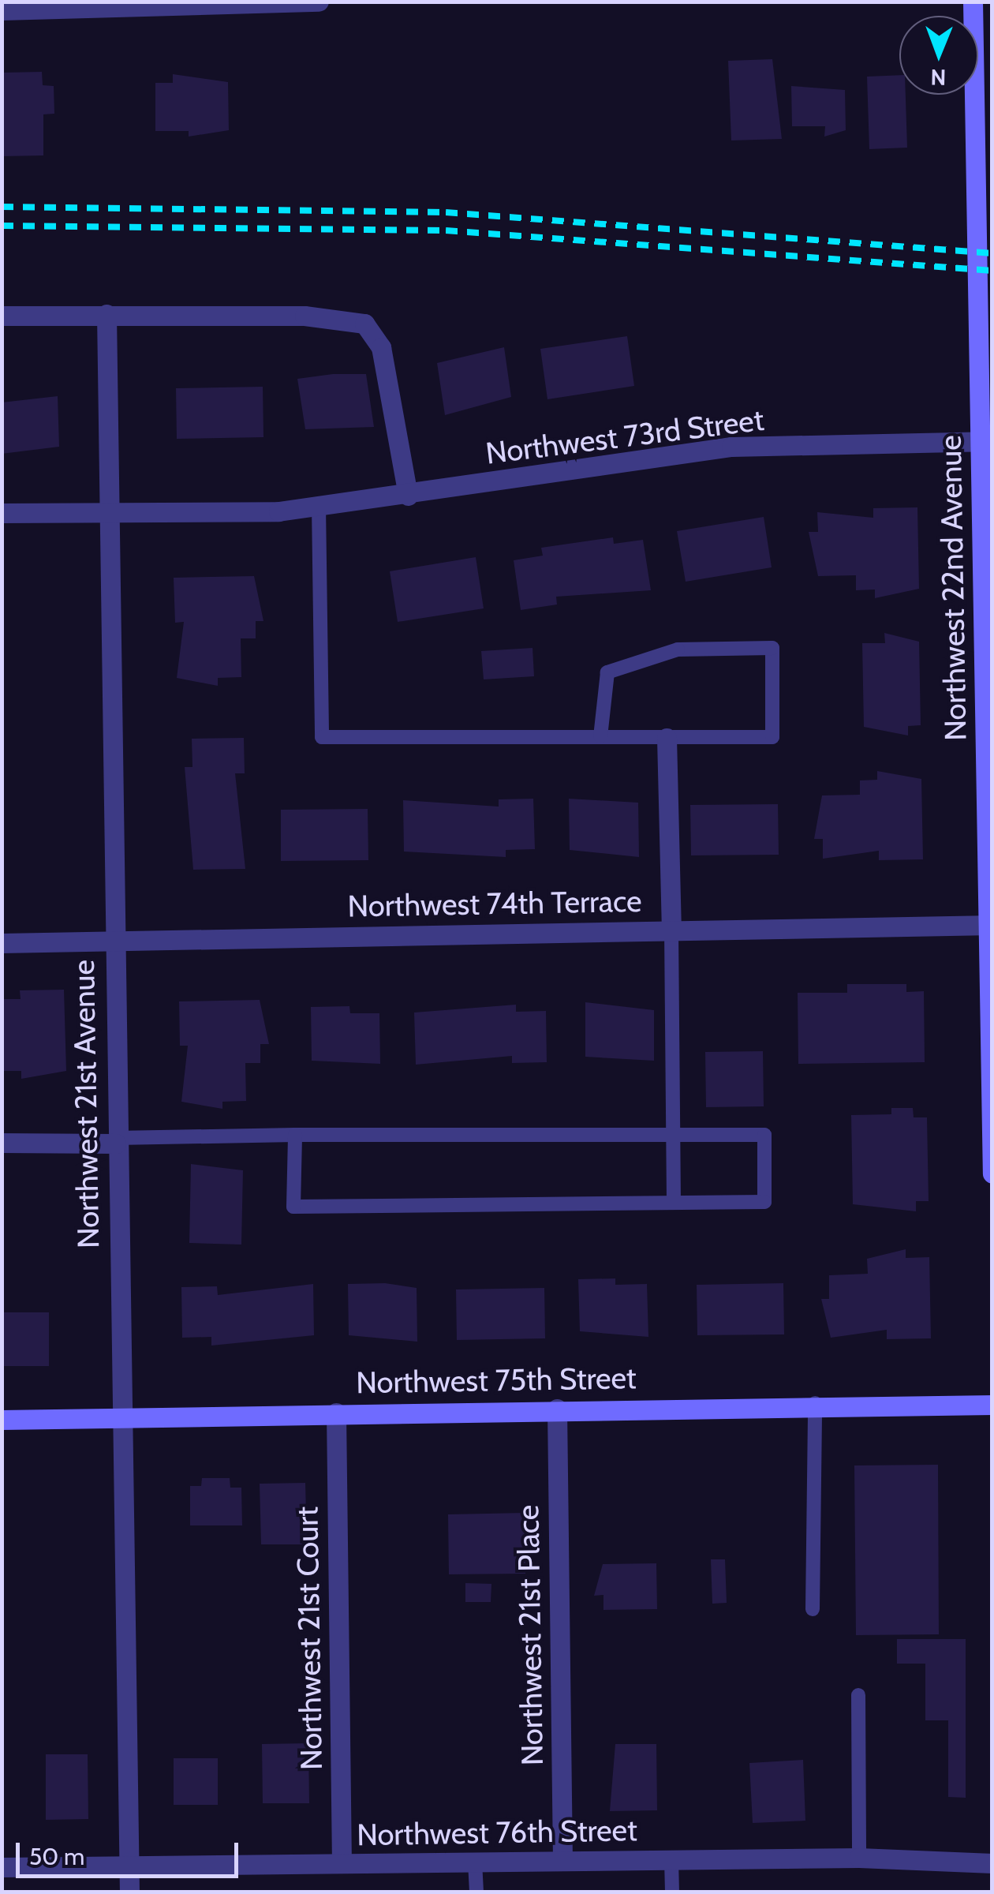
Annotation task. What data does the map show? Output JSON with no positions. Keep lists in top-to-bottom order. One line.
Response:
{"streets":{"main road":["Northwest 22nd Avenue","Northwest 75th Street"],"street":["Northwest 73rd Street","Northwest 74th Terrace","Northwest 21st Avenue","Northwest 21st Place","Northwest 21st Court","Northwest 76th Street"]},"crossings":[["Northwest 73rd Street","Northwest 22nd Avenue"],["Northwest 73rd Street","Northwest 21st Avenue"],["Northwest 22nd Avenue","Northwest 74th Terrace"],["Northwest 74th Terrace","Northwest 21st Avenue"],["Northwest 21st Avenue","Northwest 75th Street"],["Northwest 21st Avenue","Northwest 76th Street"],["Northwest 75th Street","Northwest 21st Place"],["Northwest 75th Street","Northwest 21st Court"],["Northwest 21st Place","Northwest 76th Street"],["Northwest 21st Court","Northwest 76th Street"]],"scale_bar":"50 m","north":"bottom"}
